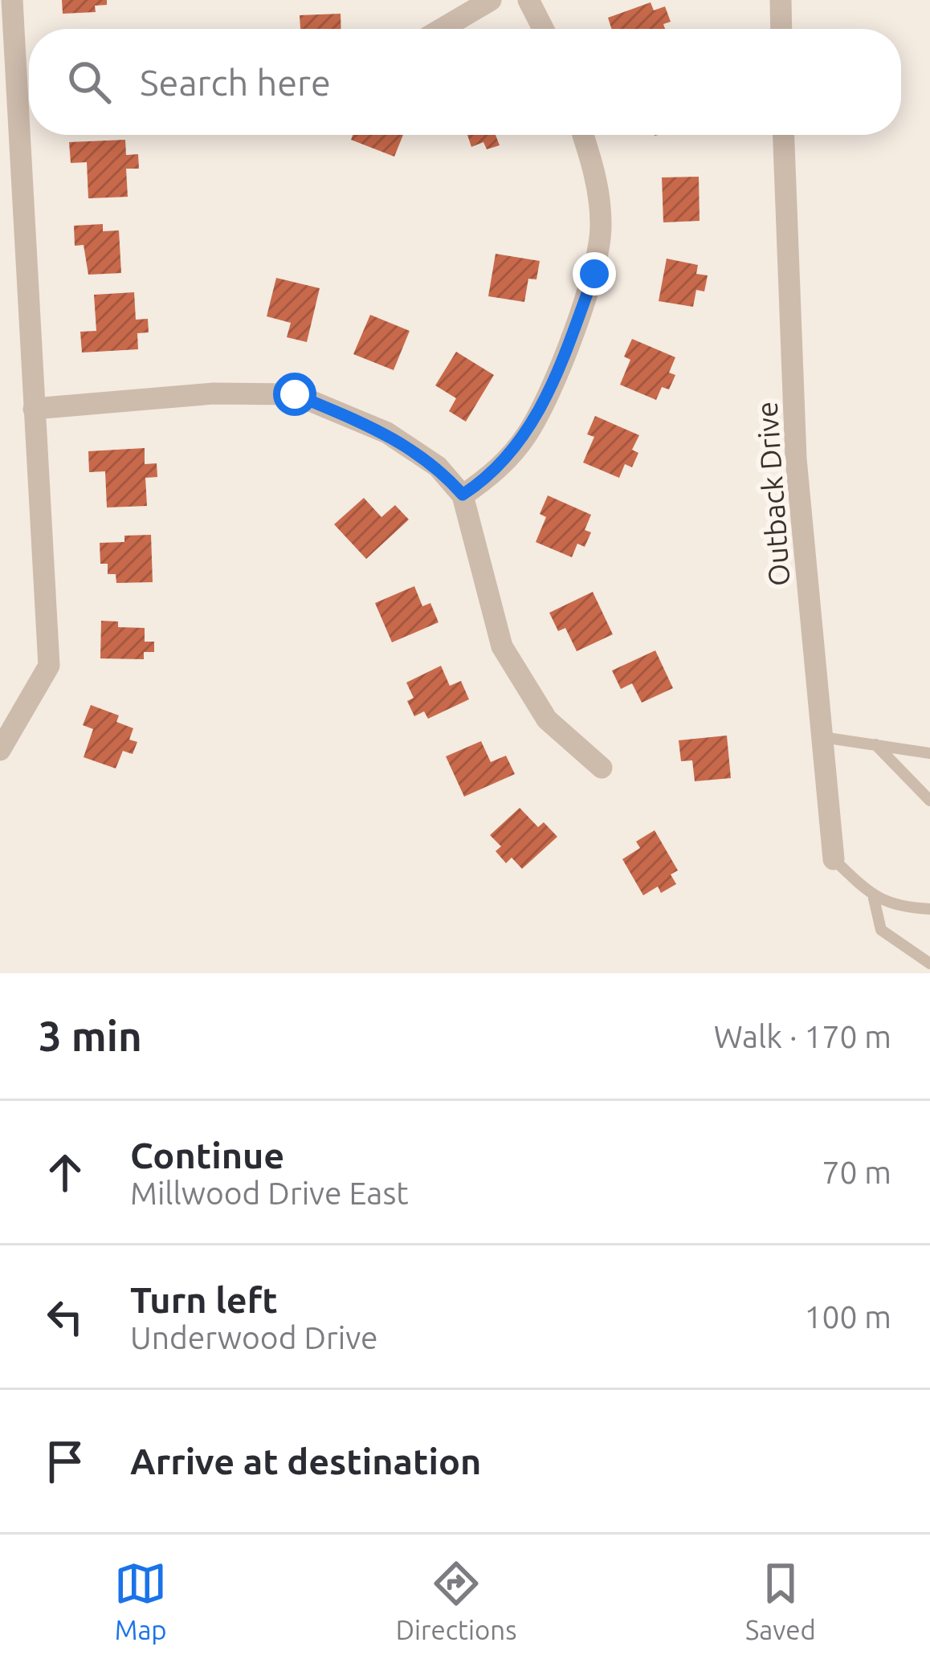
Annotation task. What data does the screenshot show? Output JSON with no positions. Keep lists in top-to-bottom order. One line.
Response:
{"streets":{"street":["Outback Drive"]},"page":{"search":"Search here","heading":["3 min","Walk · 170 m"],"list":[["Continue","Millwood Drive East","70 m"],["Turn left","Underwood Drive","100 m"],"Arrive at destination"],"nav":["Map","Directions","Saved"]}}
